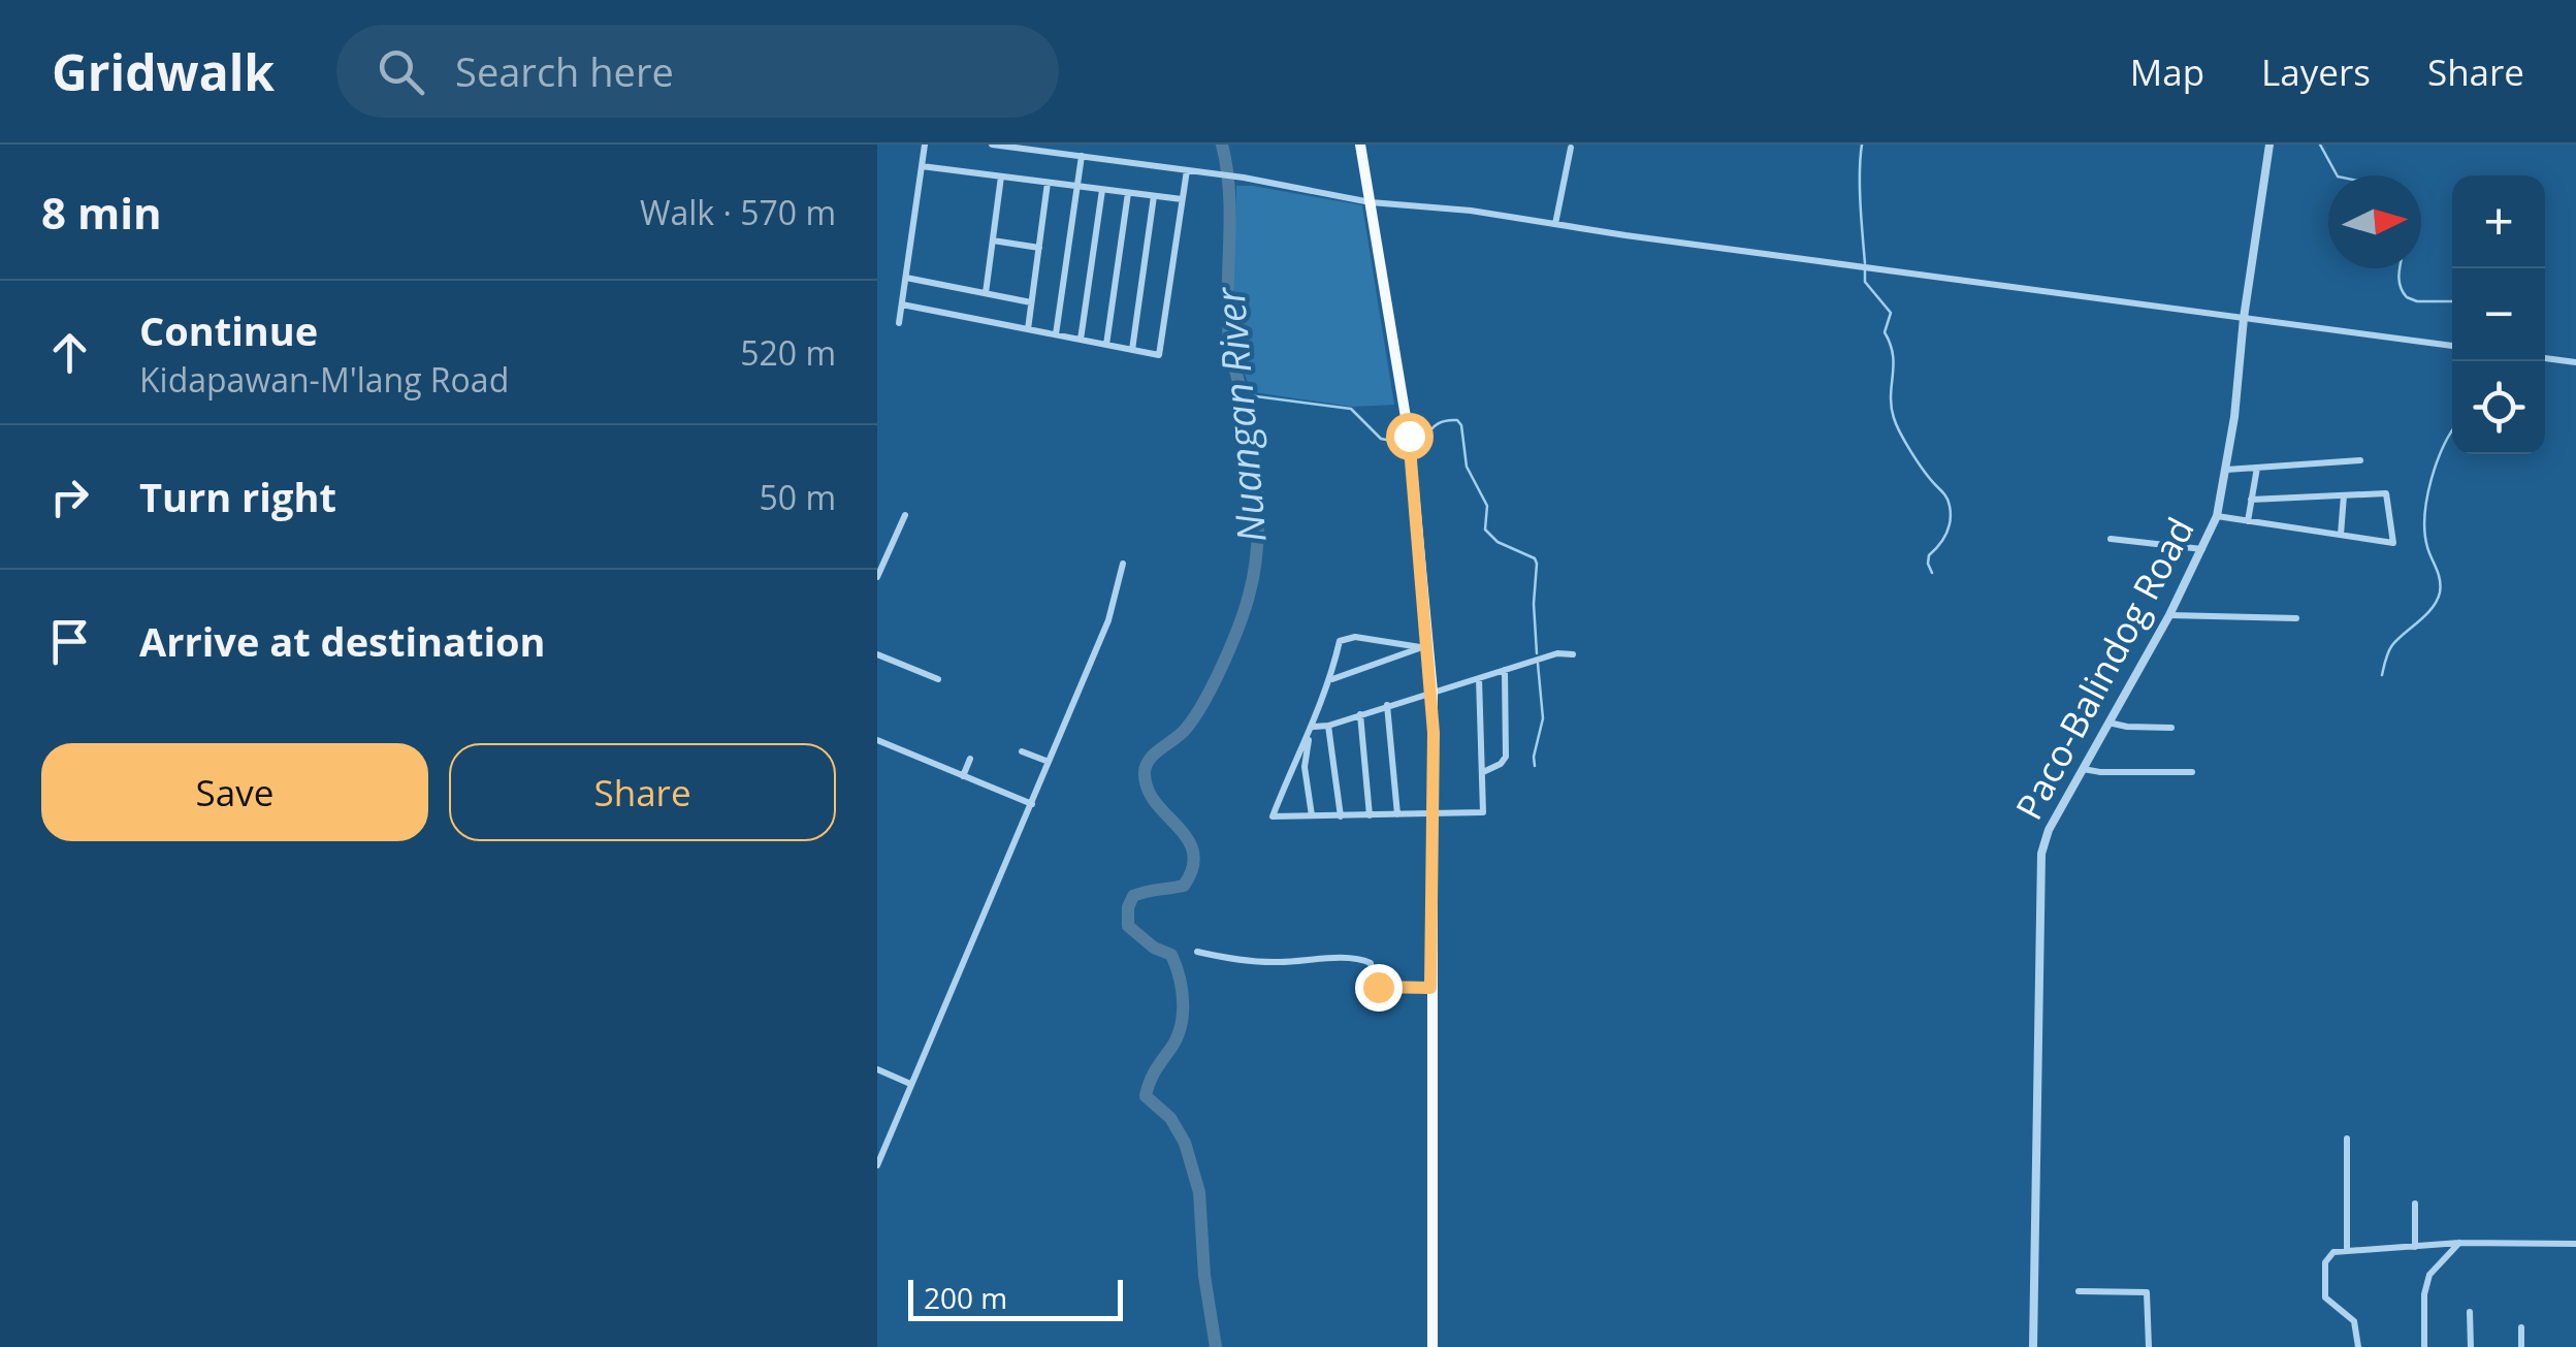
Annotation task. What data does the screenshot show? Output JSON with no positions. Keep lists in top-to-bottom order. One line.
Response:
{"streets":{"street":["Paco-Balindog Road"]},"water":["Nuangan River"],"scale_bar":"200 m","north":"right","page":{"header":"Gridwalk","search":"Search here","nav":["Map","Layers","Share"],"heading":["8 min","Walk · 570 m"],"map_buttons":["+","−"],"list":[["Continue","Kidapawan-M'lang Road","520 m"],["Turn right","50 m"],"Arrive at destination"],"buttons":["Save","Share"],"scale":"200 m"}}
